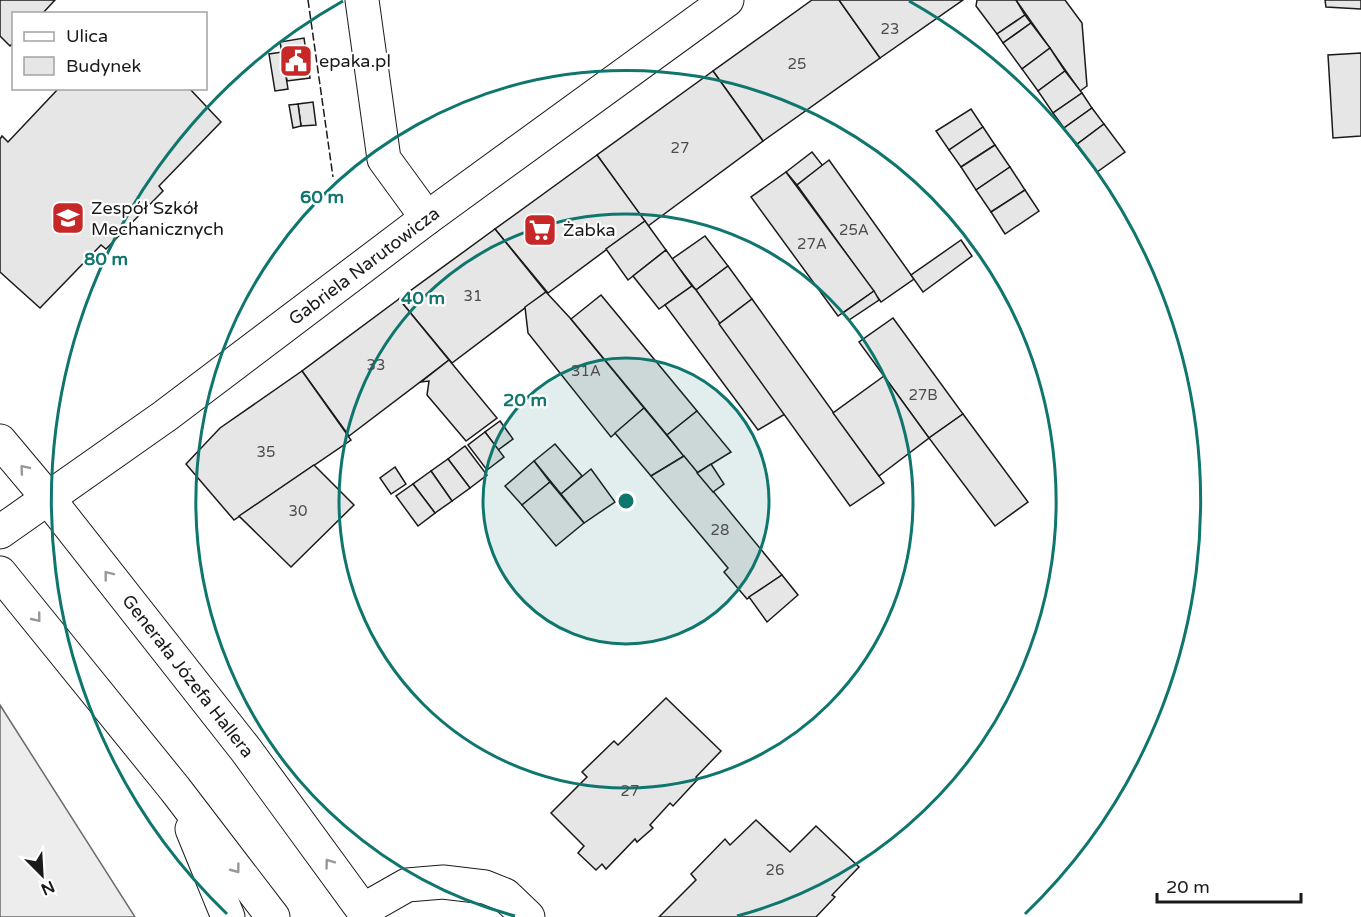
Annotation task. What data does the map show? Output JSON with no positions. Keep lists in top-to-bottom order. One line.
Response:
{"streets":{"main road":["Gabriela Narutowicza","Generała Józefa Hallera"]},"crossings":[["Gabriela Narutowicza","Generała Józefa Hallera"]],"places":{"public building":["epaka.pl"],"school or university":["Zespół Szkół Mechanicznych"],"supermarket":["Żabka"]},"house_numbers":["23","25","27","25A","27A","31","33","31A","27B","35","30","28","27","26"],"legend":["Ulica","Budynek"],"scale_bar":"20 m","north":"bottom right","rings":["60 m","80 m","40 m","20 m"]}
